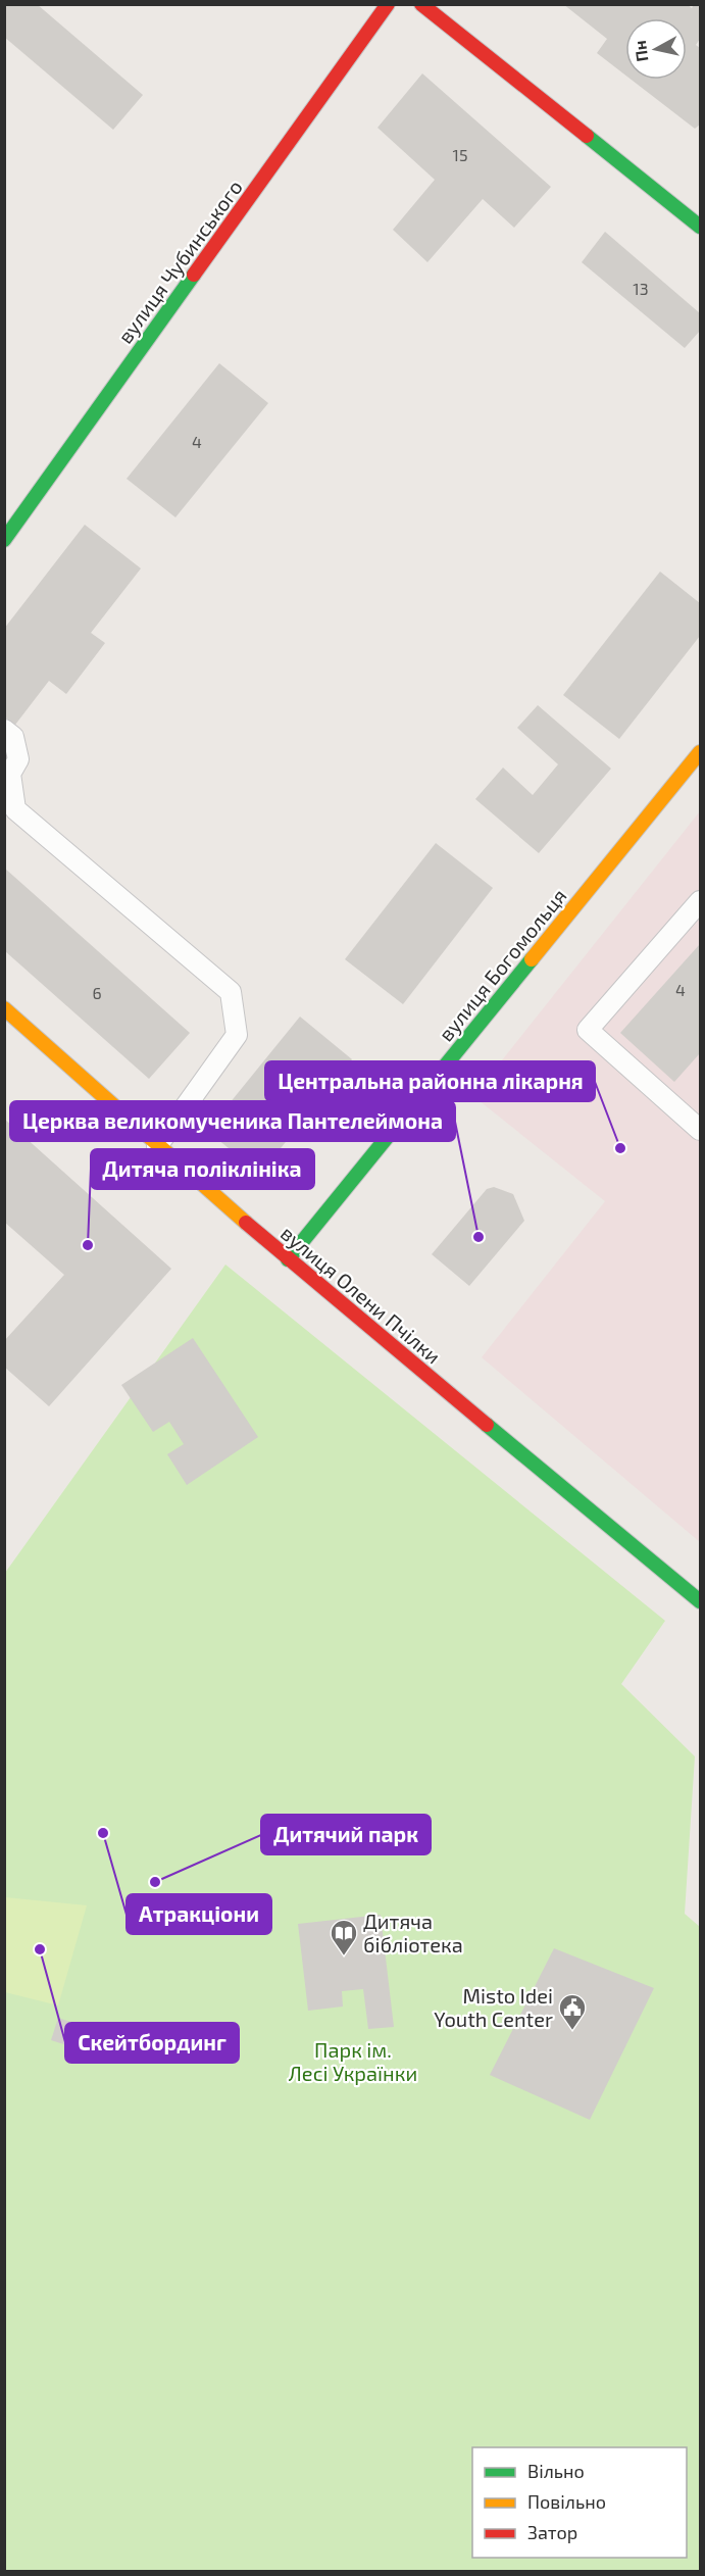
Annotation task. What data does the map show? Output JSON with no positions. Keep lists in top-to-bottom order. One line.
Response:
{"streets":{"street":["вулиця Чубинського","вулиця Богомольця","вулиця Олени Пчілки"]},"crossings":[["вулиця Богомольця","вулиця Олени Пчілки"]],"parks":["Парк ім. Лесі Українки"],"places":{"other":["Центральна районна лікарня","Церква великомученика Пантелеймона","Дитяча поліклініка","Атракціони","Дитячий парк","Скейтбординг"],"library":["Дитяча бібліотека"],"public building":["Misto Idei Youth Center"]},"house_numbers":["15","13","4","4","6"],"legend":["Вільно","Повільно","Затор"],"north":"left"}
